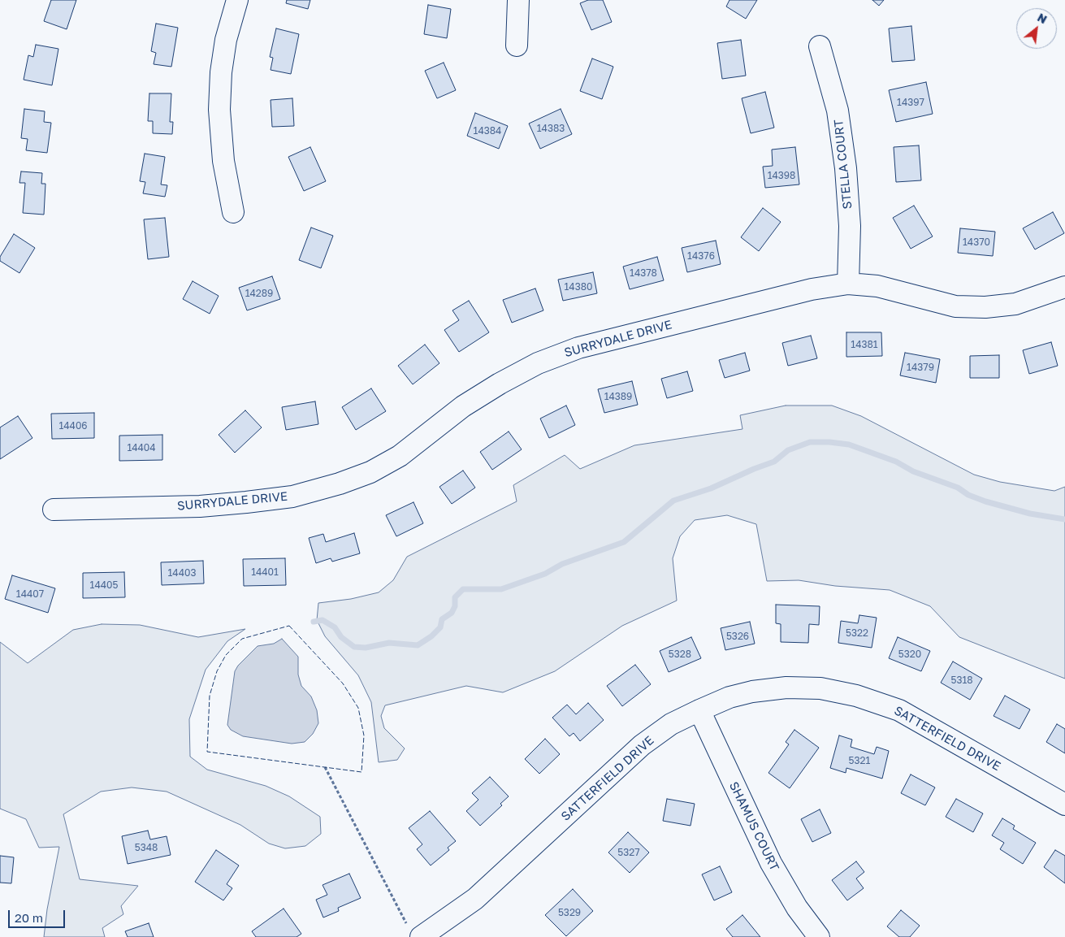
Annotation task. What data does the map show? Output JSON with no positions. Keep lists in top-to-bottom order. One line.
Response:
{"streets":{"street":["STELLA COURT","SURRYDALE DRIVE","SATTERFIELD DRIVE","SHAMUS COURT"]},"crossings":[["STELLA COURT","SURRYDALE DRIVE"],["SATTERFIELD DRIVE","SHAMUS COURT"]],"house_numbers":["14397","14383","14384","14398","14370","14376","14378","14380","14289","14381","14379","14389","14406","14404","14401","14403","14405","14407","5322","5326","5328","5320","5318","5321","5348","5327","5329"],"scale_bar":"20 m","north":"top right"}
